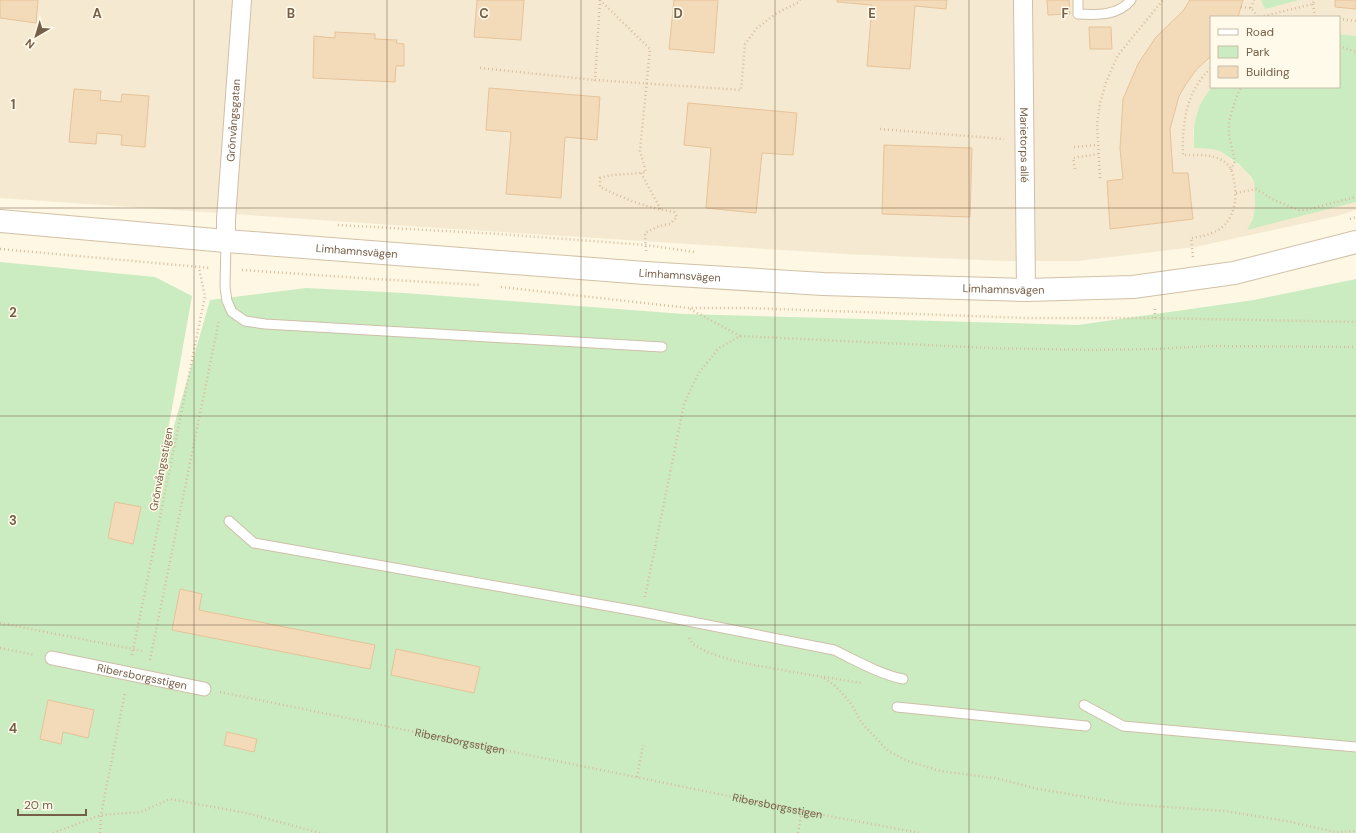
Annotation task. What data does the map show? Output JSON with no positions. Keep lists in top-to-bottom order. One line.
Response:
{"streets":{"main road":["Limhamnsvägen"],"street":["Grönvångsgatan","Marietorps allé","Ribersborgsstigen"],"path":["Grönvångsstigen"]},"crossings":[["Grönvångsgatan","Limhamnsvägen"],["Marietorps allé","Limhamnsvägen"],["Grönvångsstigen","Ribersborgsstigen"]],"legend":["Road","Park","Building"],"scale_bar":"20 m","north":"bottom left","grid":{"columns":["A","B","C","D","E","F"],"rows":["1","2","3","4"]}}
